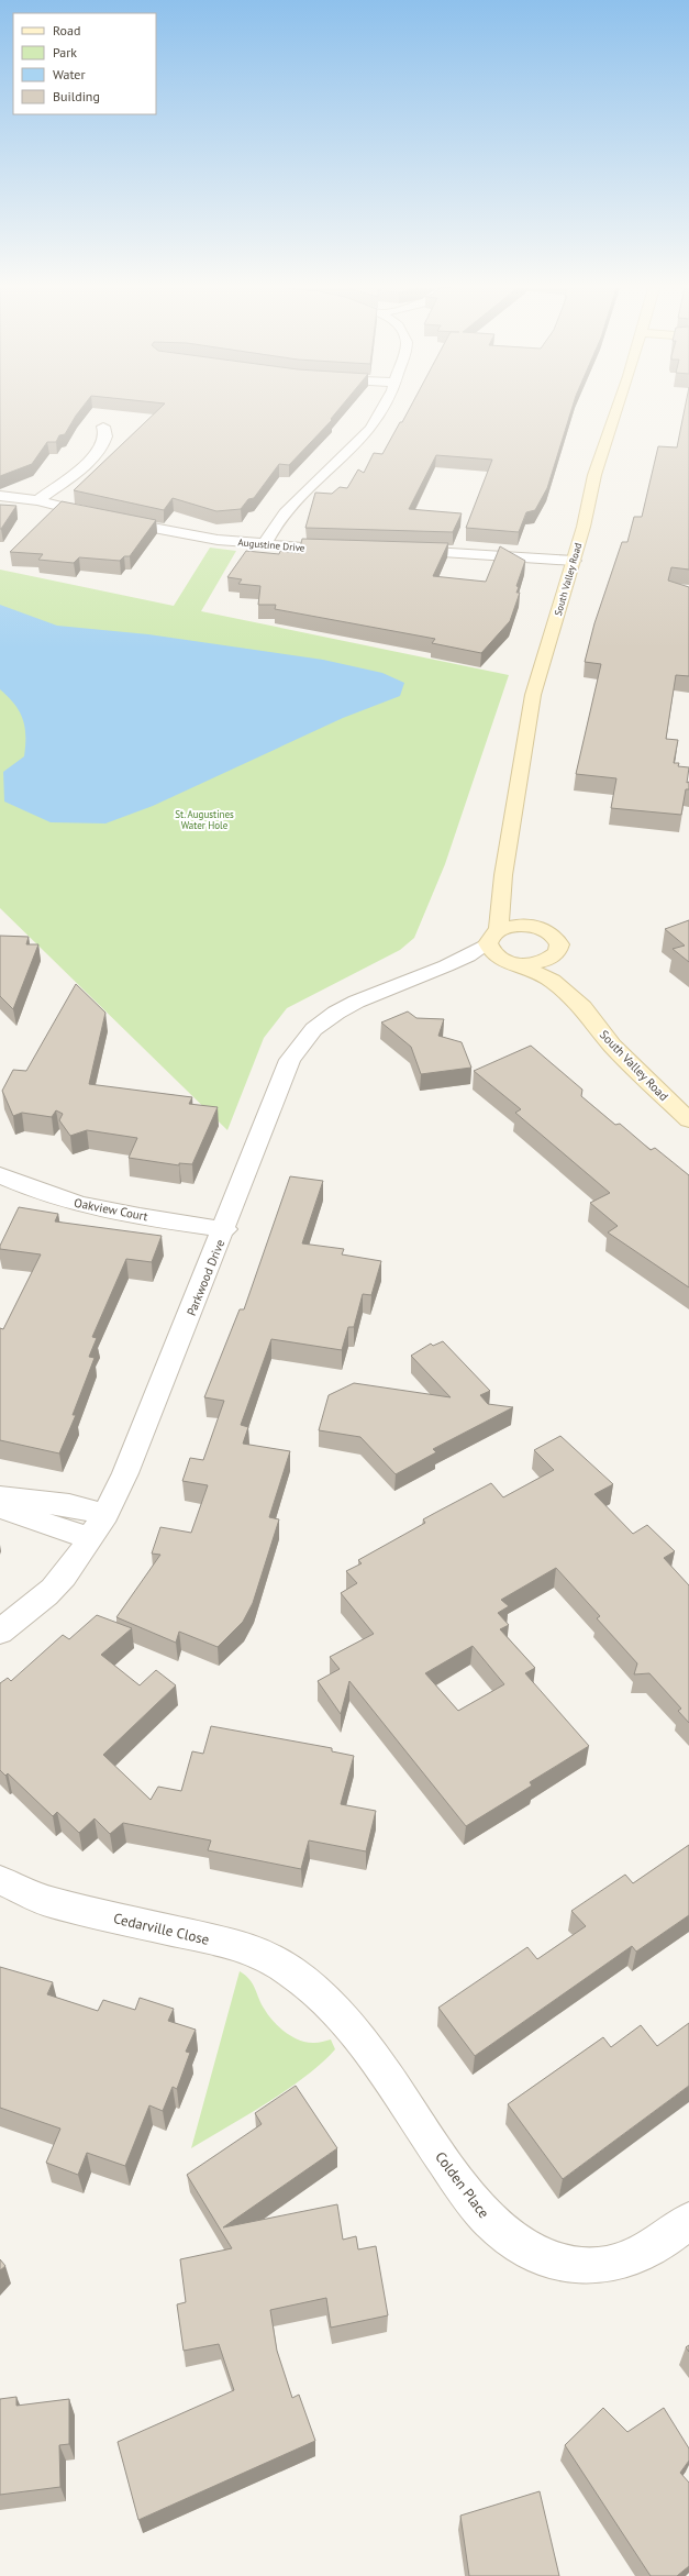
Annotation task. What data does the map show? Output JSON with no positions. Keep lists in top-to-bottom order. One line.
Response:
{"streets":{"main road":["South Valley Road"],"street":["Augustine Drive","Oakview Court","Parkwood Drive","Cedarville Close","Colden Place"]},"crossings":[["South Valley Road","Parkwood Drive"],["Oakview Court","Parkwood Drive"],["Cedarville Close","Colden Place"]],"parks":["St. Augustines Water Hole"],"legend":["Road","Park","Water","Building"]}
